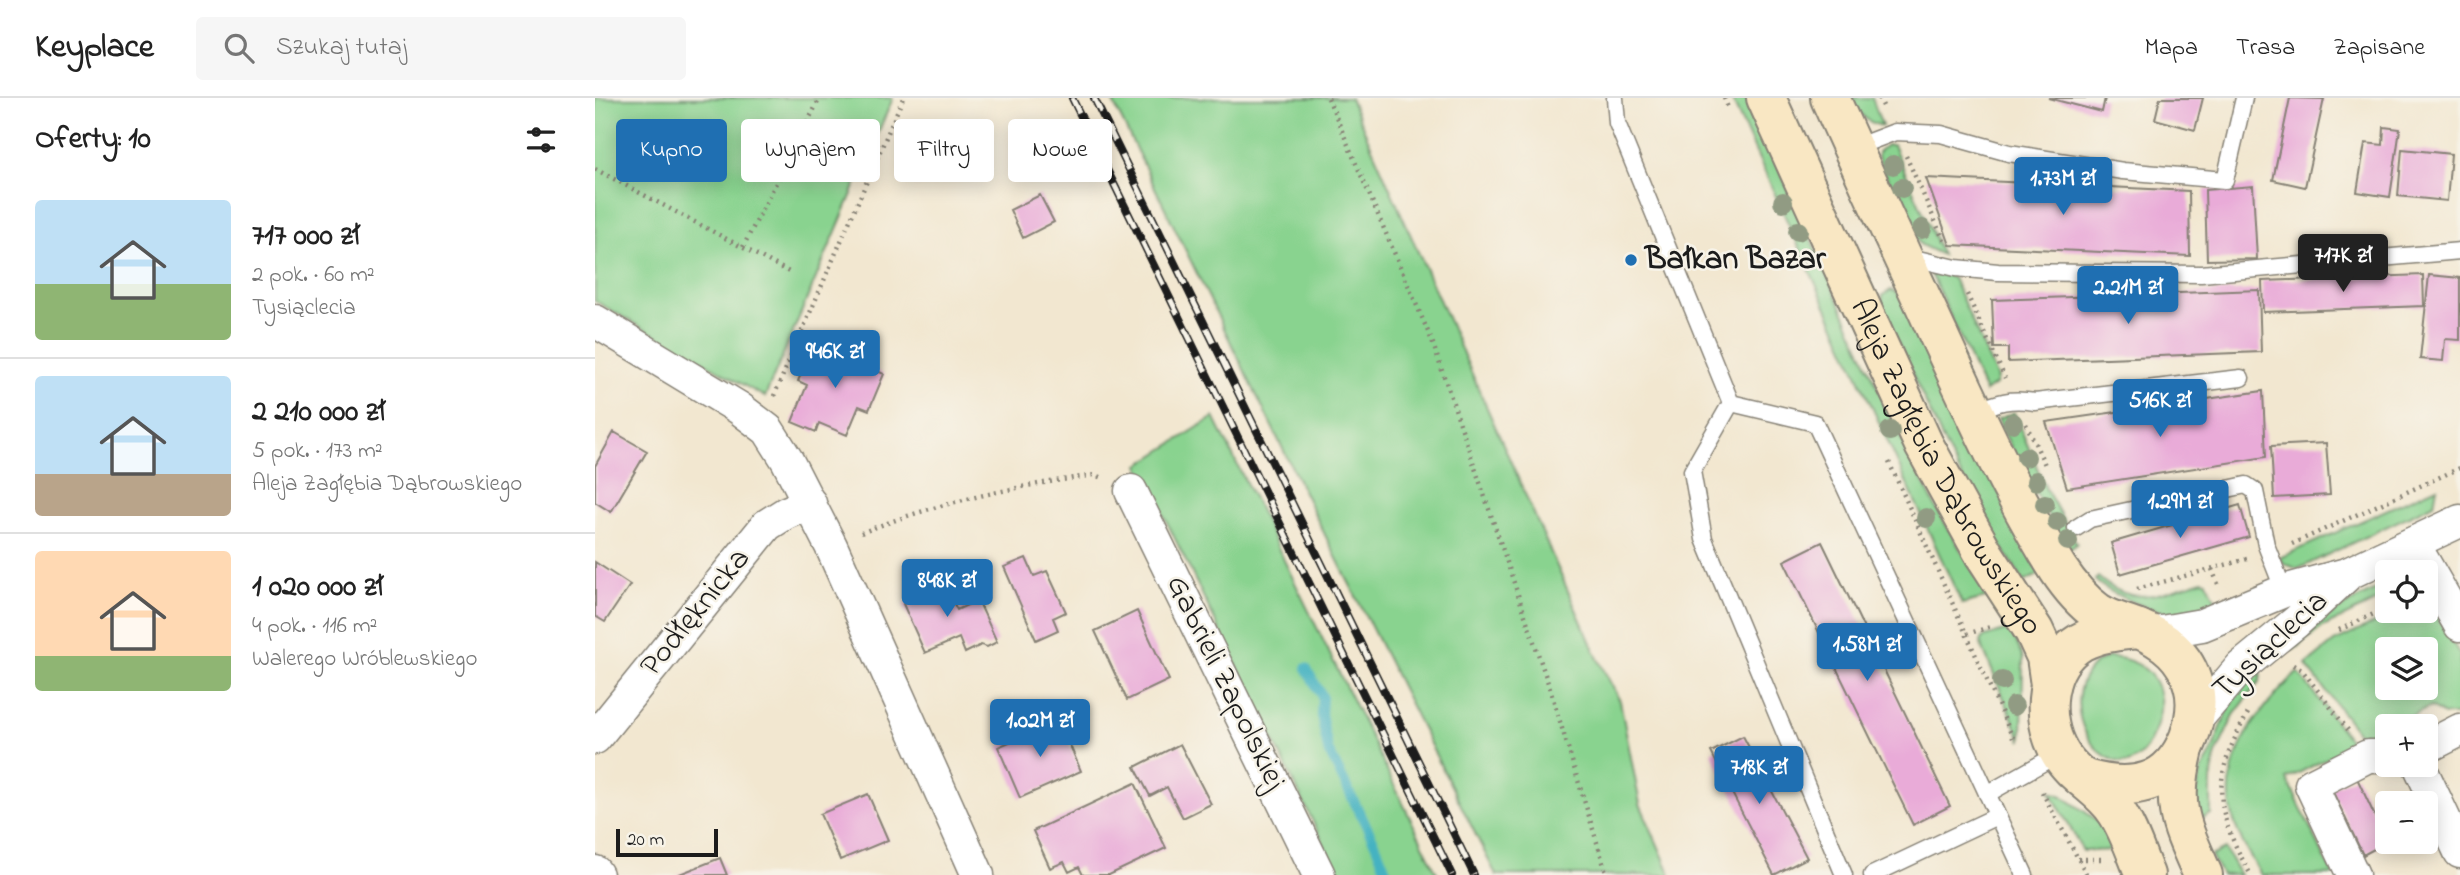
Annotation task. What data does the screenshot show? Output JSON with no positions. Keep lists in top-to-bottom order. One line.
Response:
{"streets":{"street":["Aleja Zagłębia Dąbrowskiego","Podłęknicka","Tysiąclecia","Gabrieli Zapolskiej"]},"crossings":[["Aleja Zagłębia Dąbrowskiego","Tysiąclecia"]],"places":["Bałkan Bazar"],"scale_bar":"20 m","page":{"header":"Keyplace","search":"Szukaj tutaj","nav":["Mapa","Trasa","Zapisane"],"heading":"Oferty: 10","chip":["Kupno","Wynajem","Filtry","Nowe"],"price":["1.73M zł","717K zł","2.21M zł","946K zł","516K zł","1.29M zł","848K zł","1.58M zł","1.02M zł","718K zł"],"list":[{"name":"717 000 zł","note":"2 pok. · 60 m² · Tysiąclecia"},{"name":"2 210 000 zł","note":"5 pok. · 173 m² · Aleja Zagłębia Dąbrowskiego"},{"name":"1 020 000 zł","note":"4 pok. · 116 m² · Walerego Wróblewskiego"}],"map_buttons":["+","−"],"scale":"20 m"}}
